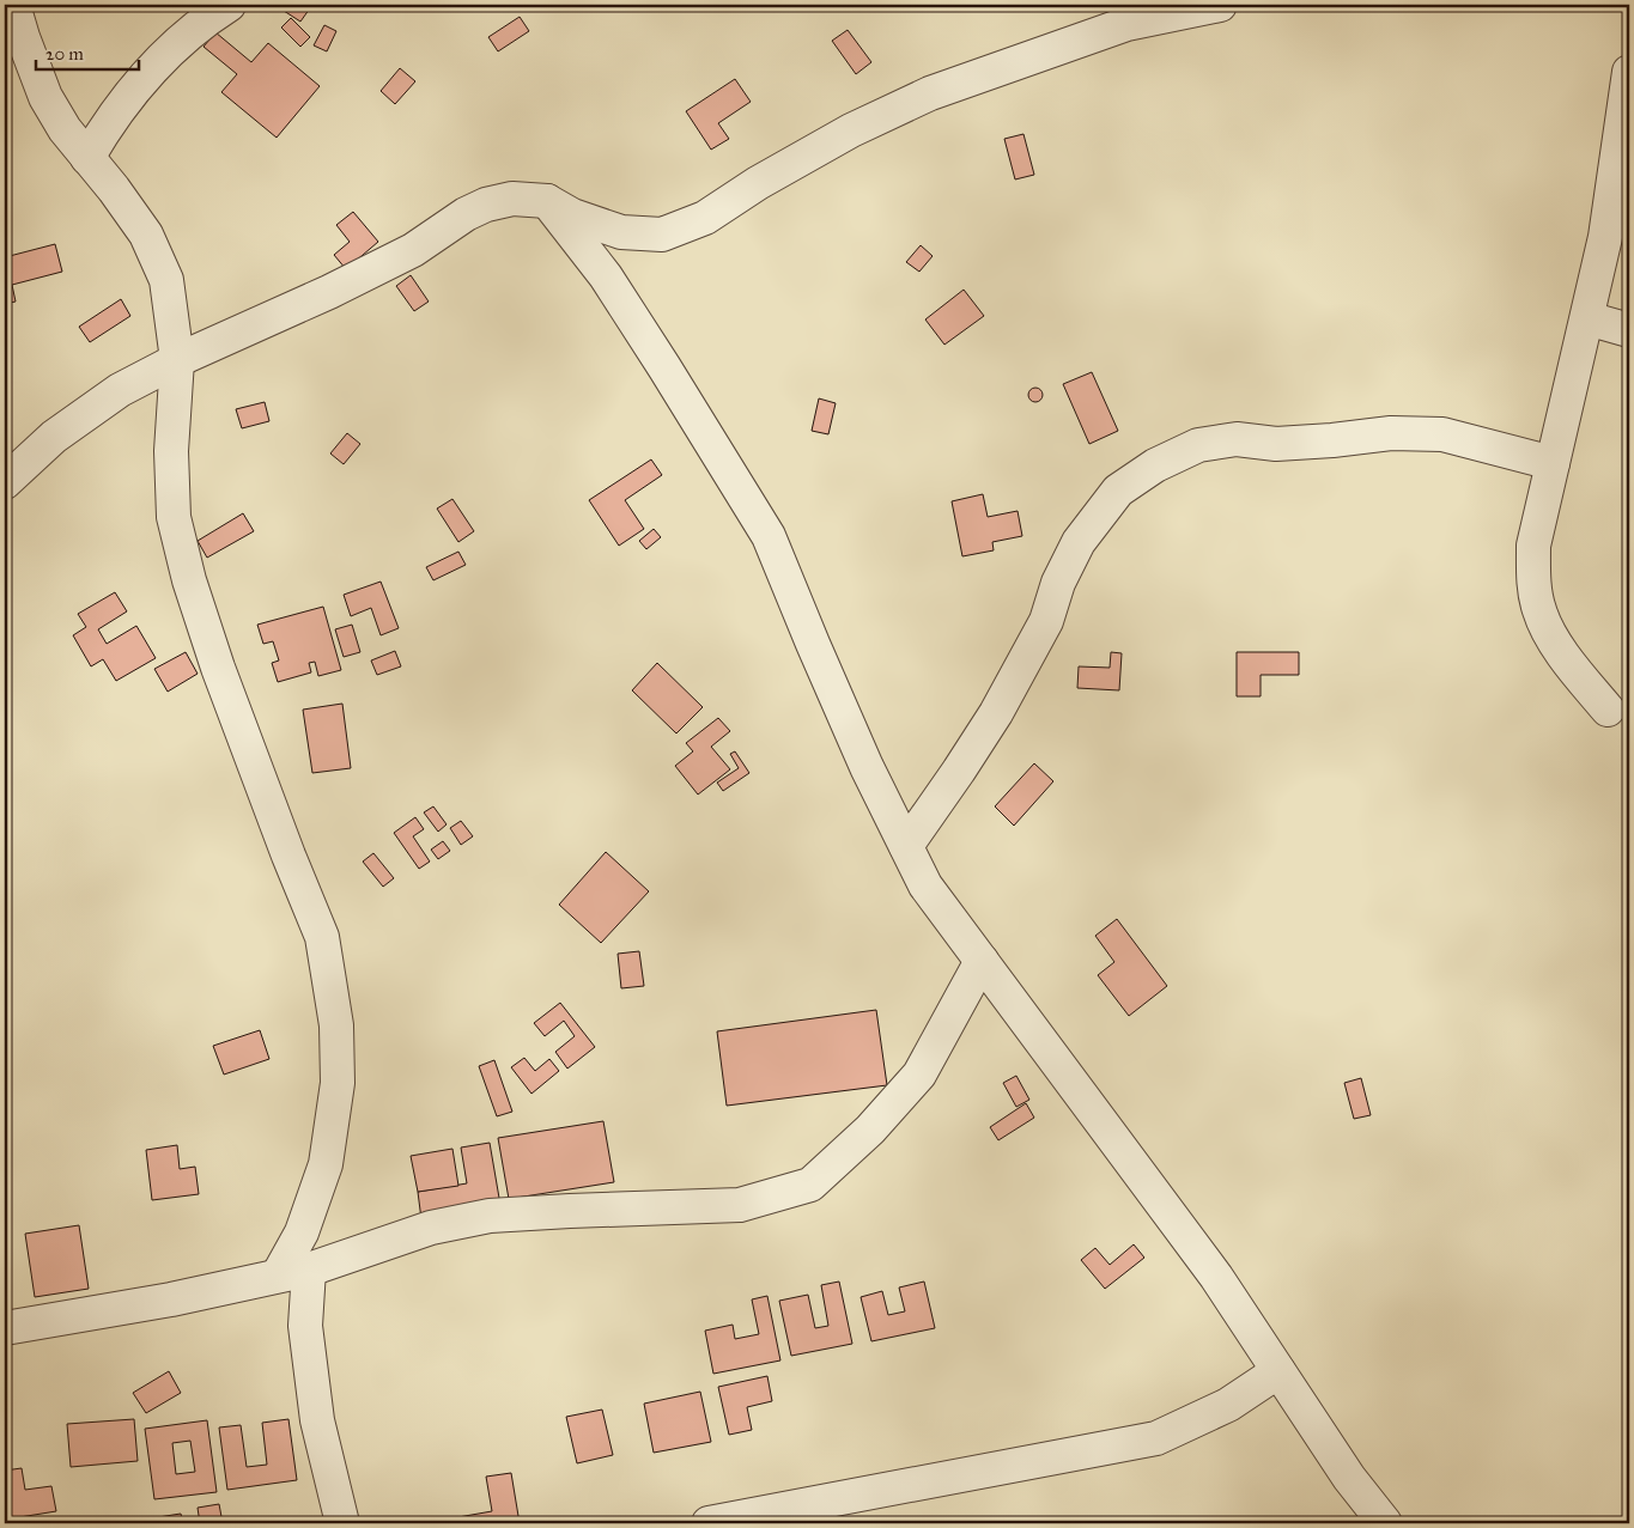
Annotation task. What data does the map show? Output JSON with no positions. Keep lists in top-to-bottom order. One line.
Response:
{"scale_bar":"20 m"}
